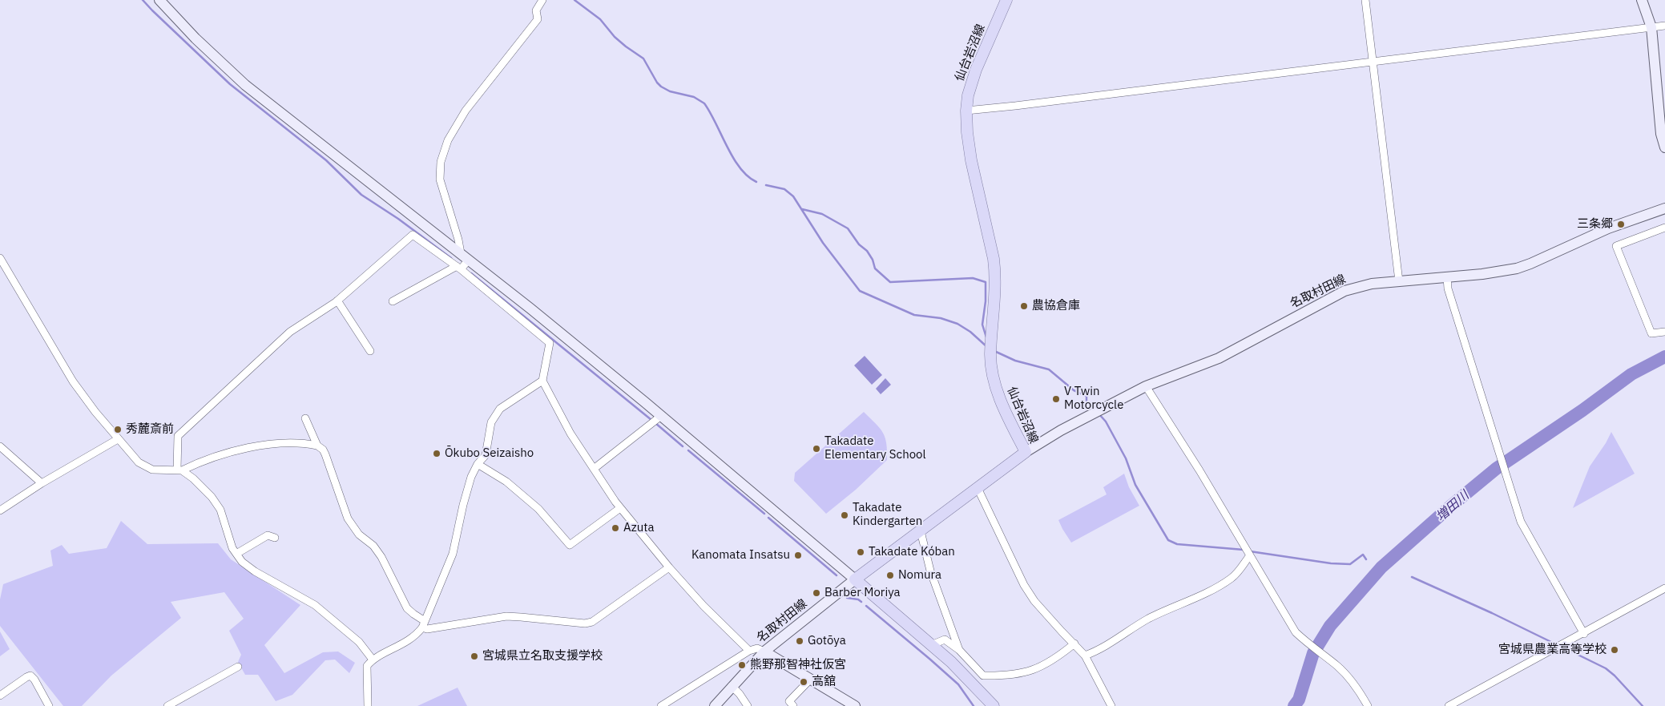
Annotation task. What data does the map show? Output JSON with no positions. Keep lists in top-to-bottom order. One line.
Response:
{"streets":{"main road":["仙台岩沼線"],"street":["名取村田線"]},"crossings":[["仙台岩沼線","名取村田線"]],"water":["増田川"],"places":["三条郷","農協倉庫","V Twin Motorcycle","秀麓斎前","Takadate Elementary School","Ōkubo Seizaisho","Takadate Kindergarten","Azuta","Takadate Kóban","Kanomata Insatsu","Nomura","Barber Moriya","Gotōya","宮城県農業高等学校","宮城県立名取支援学校","熊野那智神社仮宮","高舘"]}
